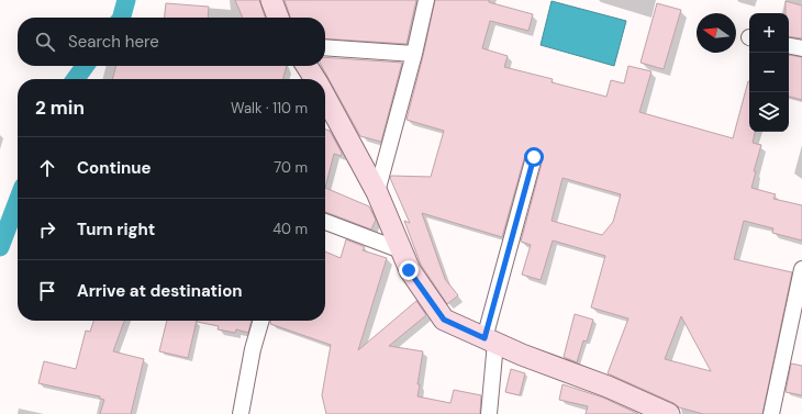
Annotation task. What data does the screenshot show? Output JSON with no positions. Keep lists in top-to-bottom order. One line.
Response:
{"north":"left","page":{"map_buttons":["+","−"],"search":"Search here","heading":["2 min","Walk · 110 m"],"list":[["Continue","70 m"],["Turn right","40 m"],"Arrive at destination"]}}
